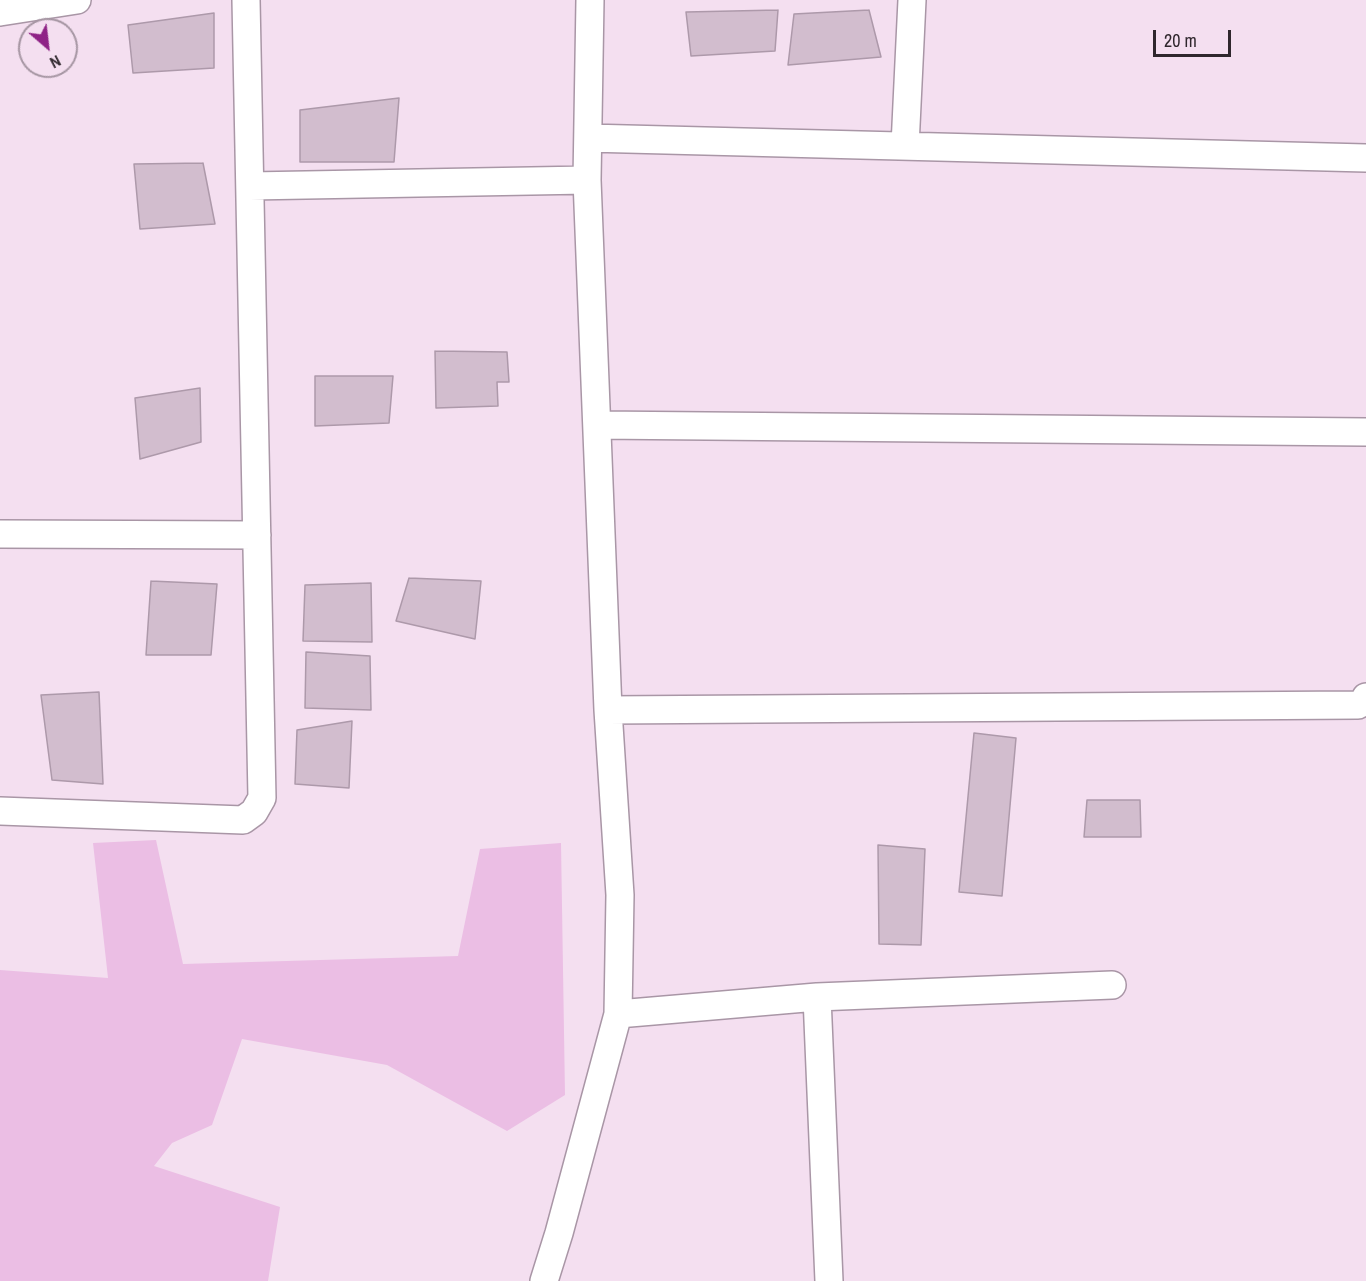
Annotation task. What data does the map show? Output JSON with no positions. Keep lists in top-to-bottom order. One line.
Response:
{"scale_bar":"20 m","north":"bottom right"}
